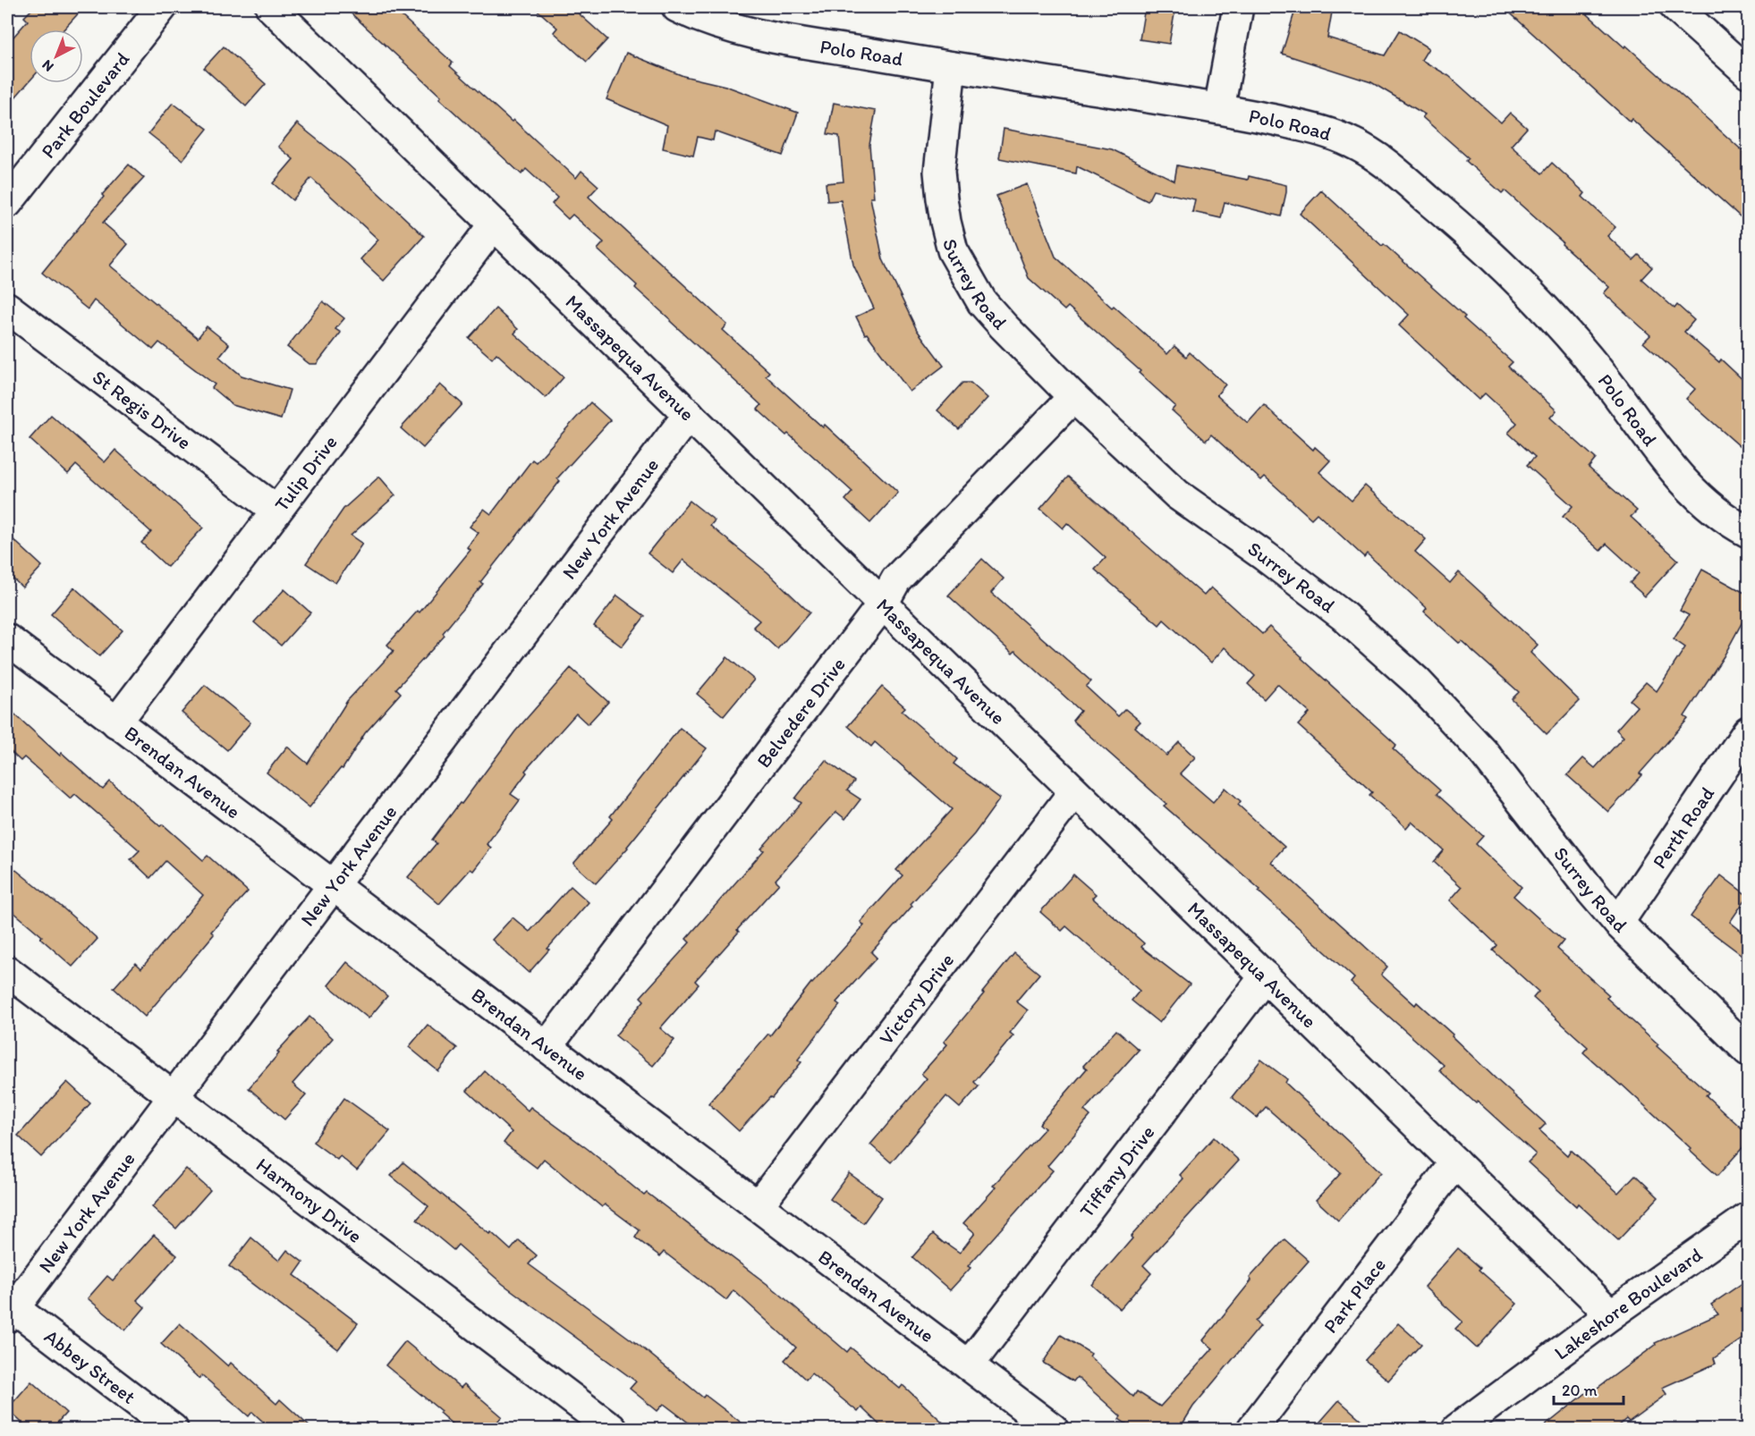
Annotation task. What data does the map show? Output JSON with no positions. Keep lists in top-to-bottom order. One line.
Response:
{"streets":{"street":["Polo Road","Park Boulevard","Surrey Road","Massapequa Avenue","St Regis Drive","Tulip Drive","New York Avenue","Belvedere Drive","Brendan Avenue","Perth Road","Victory Drive","Tiffany Drive","Harmony Drive","Park Place","Lakeshore Boulevard","Abbey Street"]},"crossings":[["Polo Road","Surrey Road"],["Surrey Road","Belvedere Drive"],["Surrey Road","Perth Road"],["Massapequa Avenue","Tulip Drive"],["Massapequa Avenue","New York Avenue"],["Massapequa Avenue","Belvedere Drive"],["Massapequa Avenue","Victory Drive"],["Massapequa Avenue","Tiffany Drive"],["Massapequa Avenue","Park Place"],["Massapequa Avenue","Lakeshore Boulevard"],["St Regis Drive","Tulip Drive"],["Tulip Drive","Brendan Avenue"],["New York Avenue","Brendan Avenue"],["New York Avenue","Harmony Drive"],["New York Avenue","Abbey Street"],["Belvedere Drive","Brendan Avenue"],["Brendan Avenue","Victory Drive"],["Brendan Avenue","Tiffany Drive"]],"scale_bar":"20 m","north":"bottom left"}
